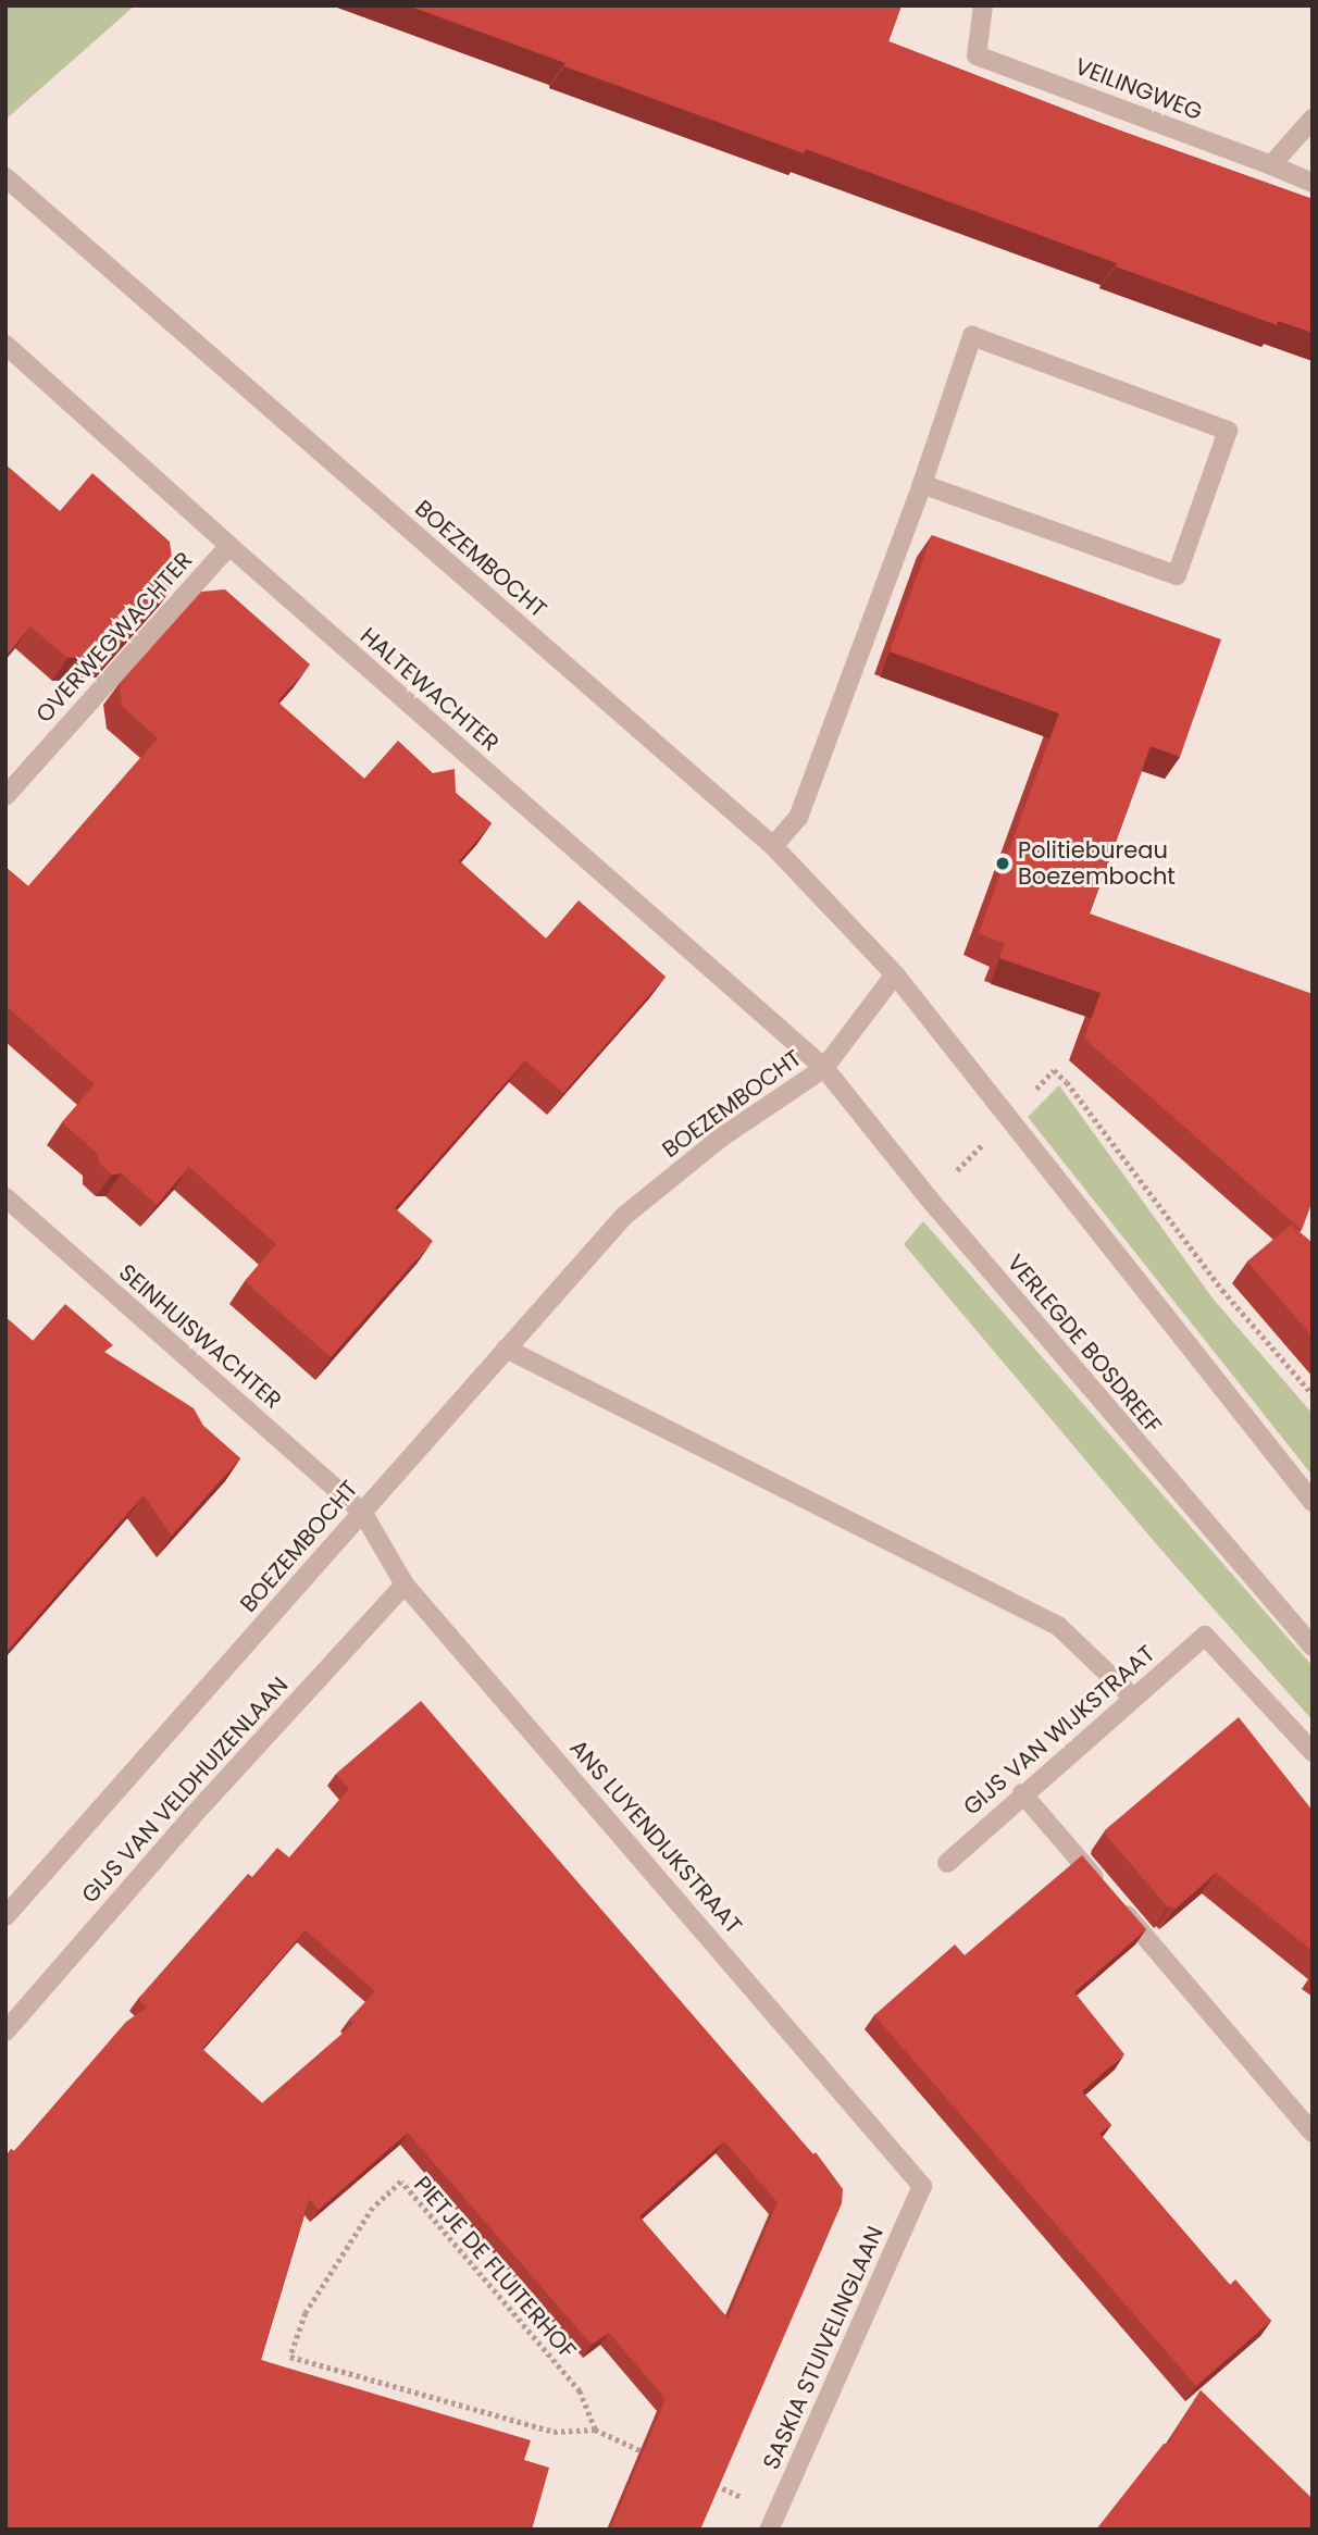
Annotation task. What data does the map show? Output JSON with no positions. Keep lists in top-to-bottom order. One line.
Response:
{"streets":{"street":["VEILINGWEG","BOEZEMBOCHT","OVERWEGWACHTER","HALTEWACHTER","SEINHUISWACHTER","VERLEGDE BOSDREEF","GIJS VAN WIJKSTRAAT","GIJS VAN VELDHUIZENLAAN","ANS LUYENDIJKSTRAAT","SASKIA STUIVELINGLAAN"],"path":["PIETJE DE FLUITERHOF"]},"crossings":[["BOEZEMBOCHT","HALTEWACHTER"],["BOEZEMBOCHT","SEINHUISWACHTER"],["BOEZEMBOCHT","VERLEGDE BOSDREEF"],["BOEZEMBOCHT","ANS LUYENDIJKSTRAAT"],["OVERWEGWACHTER","HALTEWACHTER"],["HALTEWACHTER","VERLEGDE BOSDREEF"],["SEINHUISWACHTER","ANS LUYENDIJKSTRAAT"],["GIJS VAN VELDHUIZENLAAN","ANS LUYENDIJKSTRAAT"],["ANS LUYENDIJKSTRAAT","SASKIA STUIVELINGLAAN"]],"places":["Politiebureau Boezembocht"]}
